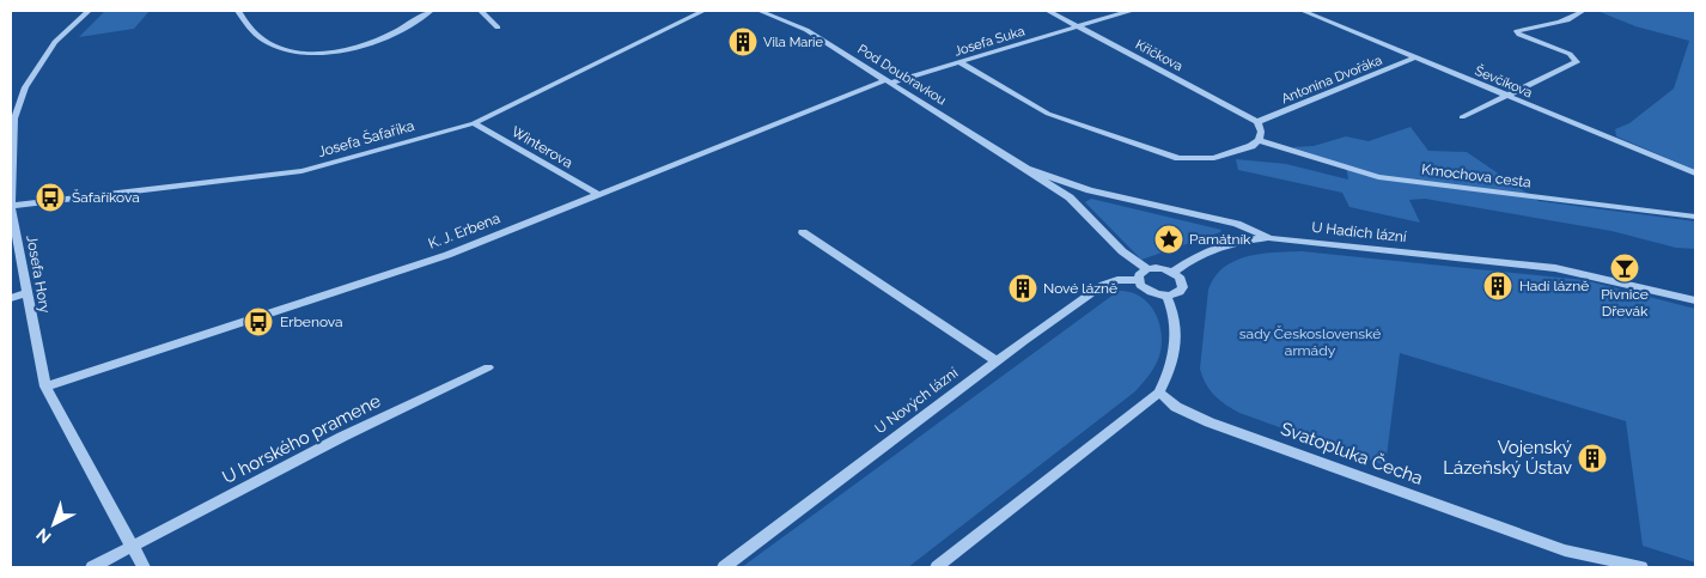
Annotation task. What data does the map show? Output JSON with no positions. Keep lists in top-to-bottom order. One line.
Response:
{"streets":{"street":["Josefa Suka","Křičkova","Pod Doubravkou","Antonína Dvořáka","Ševčíkova","Josefa Šafaříka","Winterova","Kmochova cesta","K. J. Erbena","U Hadích lázní","Josefa Hory","U Nových lázní","U horského pramene","Svatopluka Čecha"]},"crossings":[["Josefa Suka","Křičkova"],["Josefa Suka","Pod Doubravkou"],["Josefa Suka","K. J. Erbena"],["Křičkova","Antonína Dvořáka"],["Pod Doubravkou","K. J. Erbena"],["Pod Doubravkou","U Hadích lázní"],["Antonína Dvořáka","Ševčíkova"],["Josefa Šafaříka","Winterova"],["Josefa Šafaříka","Josefa Hory"],["Winterova","K. J. Erbena"],["K. J. Erbena","Josefa Hory"],["Josefa Hory","U horského pramene"]],"parks":["sady Československé armády"],"places":{"building":["Vila Marie","Hadí lázně","Nové lázně","Vojenský Lázeňský Ústav"],"bus stop":["Šafaříkova","Erbenova"],"place":["Památník"],"bar":["Pivnice Dřevák"]},"north":"bottom left"}
